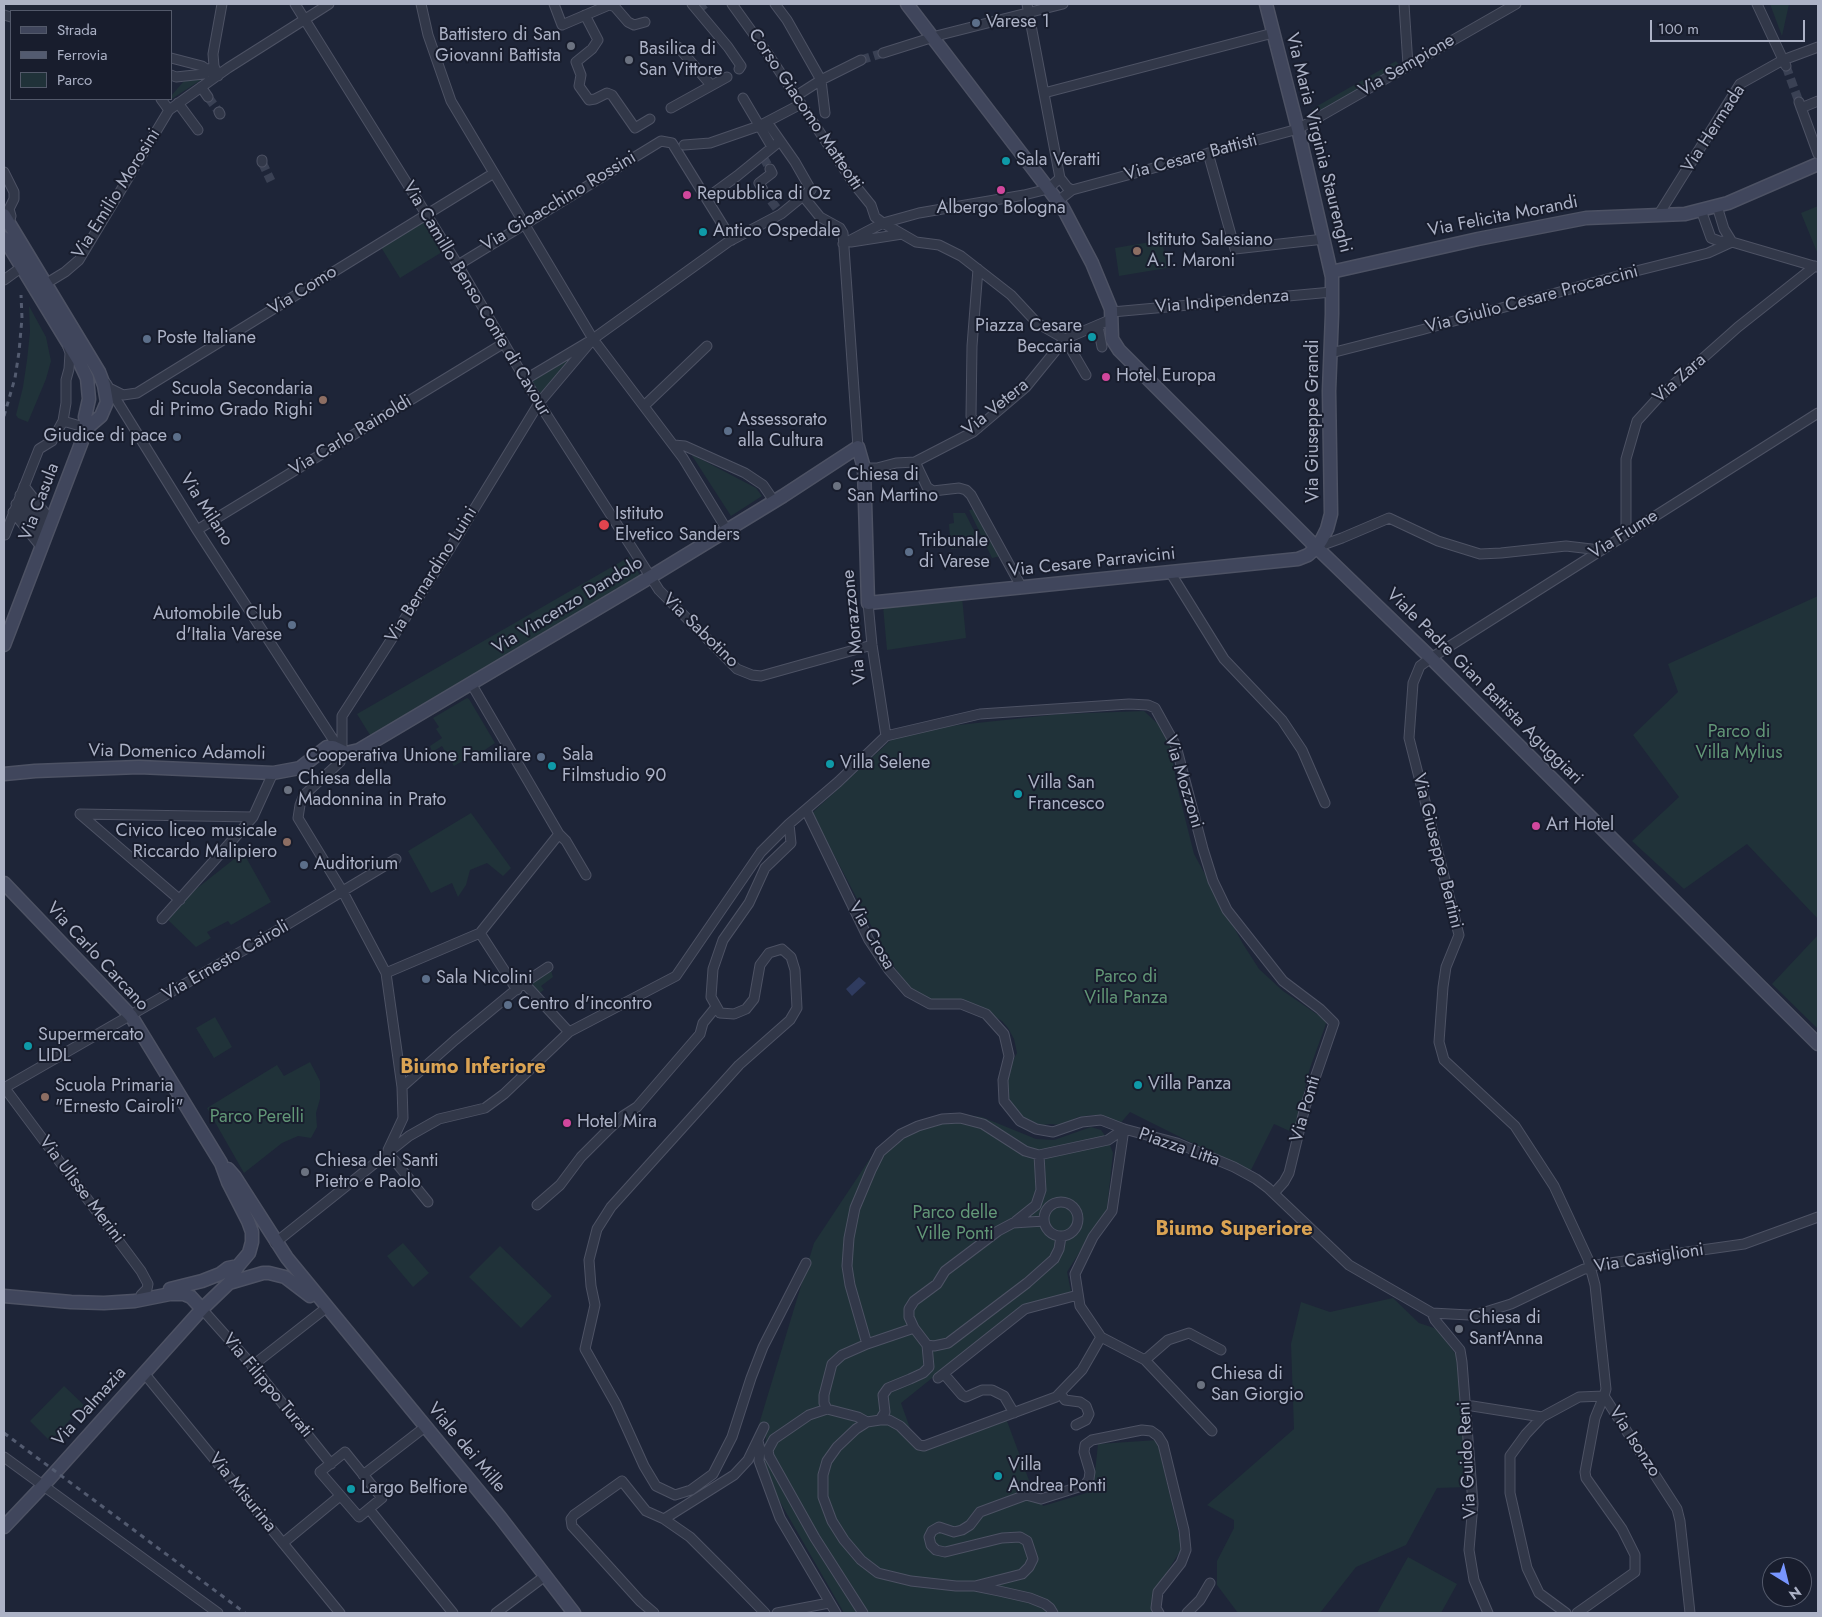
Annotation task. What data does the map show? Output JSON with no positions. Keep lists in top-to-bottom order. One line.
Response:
{"streets":{"main road":["Via Maria Virginia Staurenghi","Via Felicita Morandi","Via Giuseppe Grandi","Via Casula","Via Milano","Via Cesare Parravicini","Via Vincenzo Dandolo","Via Morazzone","Viale Padre Gian Battista Aguggiari","Via Domenico Adamoli","Via Carlo Carcano","Via Dalmazia","Viale dei Mille"],"street":["Via Sempione","Corso Giacomo Matteotti","Via Hermada","Via Cesare Battisti","Via Emilio Morosini","Via Gioacchino Rossini","Via Como","Via Camillo Benso Conte di Cavour","Via Giulio Cesare Procaccini","Via Indipendenza","Via Zara","Via Vetera","Via Carlo Rainoldi","Via Fiume","Via Bernardino Luini","Via Sabotino","Via Mozzoni","Via Giuseppe Bertini","Via Crosa","Via Ernesto Cairoli","Via Ponti","Piazza Litta","Via Ulisse Merini","Via Castiglioni","Via Filippo Turati","Via Isonzo","Via Guido Reni","Via Misurina"]},"crossings":[["Via Sempione","Via Maria Virginia Staurenghi"],["Via Sempione","Via Cesare Battisti"],["Via Hermada","Via Felicita Morandi"],["Via Maria Virginia Staurenghi","Via Cesare Battisti"],["Via Maria Virginia Staurenghi","Via Felicita Morandi"],["Via Maria Virginia Staurenghi","Via Indipendenza"],["Via Maria Virginia Staurenghi","Via Giuseppe Grandi"],["Via Emilio Morosini","Via Camillo Benso Conte di Cavour"],["Via Emilio Morosini","Via Milano"],["Via Gioacchino Rossini","Via Camillo Benso Conte di Cavour"],["Via Como","Via Camillo Benso Conte di Cavour"],["Via Como","Via Milano"],["Via Camillo Benso Conte di Cavour","Via Carlo Rainoldi"],["Via Camillo Benso Conte di Cavour","Via Bernardino Luini"],["Via Camillo Benso Conte di Cavour","Via Vincenzo Dandolo"],["Via Camillo Benso Conte di Cavour","Via Sabotino"],["Via Giulio Cesare Procaccini","Via Giuseppe Grandi"],["Via Indipendenza","Via Giuseppe Grandi"],["Via Indipendenza","Viale Padre Gian Battista Aguggiari"],["Via Zara","Via Fiume"],["Via Giuseppe Grandi","Via Cesare Parravicini"],["Via Giuseppe Grandi","Viale Padre Gian Battista Aguggiari"],["Via Carlo Rainoldi","Via Milano"],["Via Casula","Via Milano"],["Via Milano","Via Bernardino Luini"],["Via Milano","Via Vincenzo Dandolo"],["Via Milano","Via Domenico Adamoli"],["Via Fiume","Viale Padre Gian Battista Aguggiari"],["Via Fiume","Via Giuseppe Bertini"],["Via Cesare Parravicini","Via Morazzone"],["Via Cesare Parravicini","Viale Padre Gian Battista Aguggiari"],["Via Bernardino Luini","Via Vincenzo Dandolo"],["Via Bernardino Luini","Via Domenico Adamoli"],["Via Vincenzo Dandolo","Via Morazzone"],["Via Vincenzo Dandolo","Via Sabotino"],["Via Vincenzo Dandolo","Via Domenico Adamoli"],["Via Morazzone","Via Sabotino"],["Via Morazzone","Via Mozzoni"],["Viale Padre Gian Battista Aguggiari","Via Giuseppe Bertini"],["Via Mozzoni","Via Ponti"],["Via Giuseppe Bertini","Via Castiglioni"],["Via Giuseppe Bertini","Via Isonzo"],["Via Crosa","Piazza Litta"],["Via Carlo Carcano","Via Ernesto Cairoli"],["Via Carlo Carcano","Viale dei Mille"],["Via Ernesto Cairoli","Via Ulisse Merini"],["Via Ponti","Via Castiglioni"],["Piazza Litta","Via Castiglioni"],["Via Castiglioni","Via Isonzo"],["Via Castiglioni","Via Guido Reni"],["Via Filippo Turati","Via Dalmazia"],["Via Dalmazia","Via Misurina"]],"districts":["Biumo Inferiore","Biumo Superiore"],"parks":["Parco di Villa Mylius","Parco di Villa Panza","Parco Perelli","Parco delle Ville Ponti"],"places":["Varese 1","Battistero di San Giovanni Battista","Basilica di San Vittore","Sala Veratti","Albergo Bologna","Repubblica di Oz","Antico Ospedale","Istituto Salesiano A.T. Maroni","Piazza Cesare Beccaria","Poste Italiane","Hotel Europa","Scuola Secondaria di Primo Grado Righi","Assessorato alla Cultura","Giudice di pace","Chiesa di San Martino","Istituto Elvetico Sanders","Tribunale di Varese","Automobile Club d'Italia Varese","Cooperativa Unione Familiare","Villa Selene","Sala Filmstudio 90","Chiesa della Madonnina in Prato","Villa San Francesco","Art Hotel","Civico liceo musicale Riccardo Malipiero","Auditorium","Sala Nicolini","Centro d'incontro","Supermercato LIDL","Villa Panza","Scuola Primaria \"Ernesto Cairoli\"","Hotel Mira","Chiesa dei Santi Pietro e Paolo","Chiesa di Sant'Anna","Chiesa di San Giorgio","Villa Andrea Ponti","Largo Belfiore"],"legend":["Strada","Ferrovia","Parco"],"scale_bar":"100 m","north":"bottom right"}
